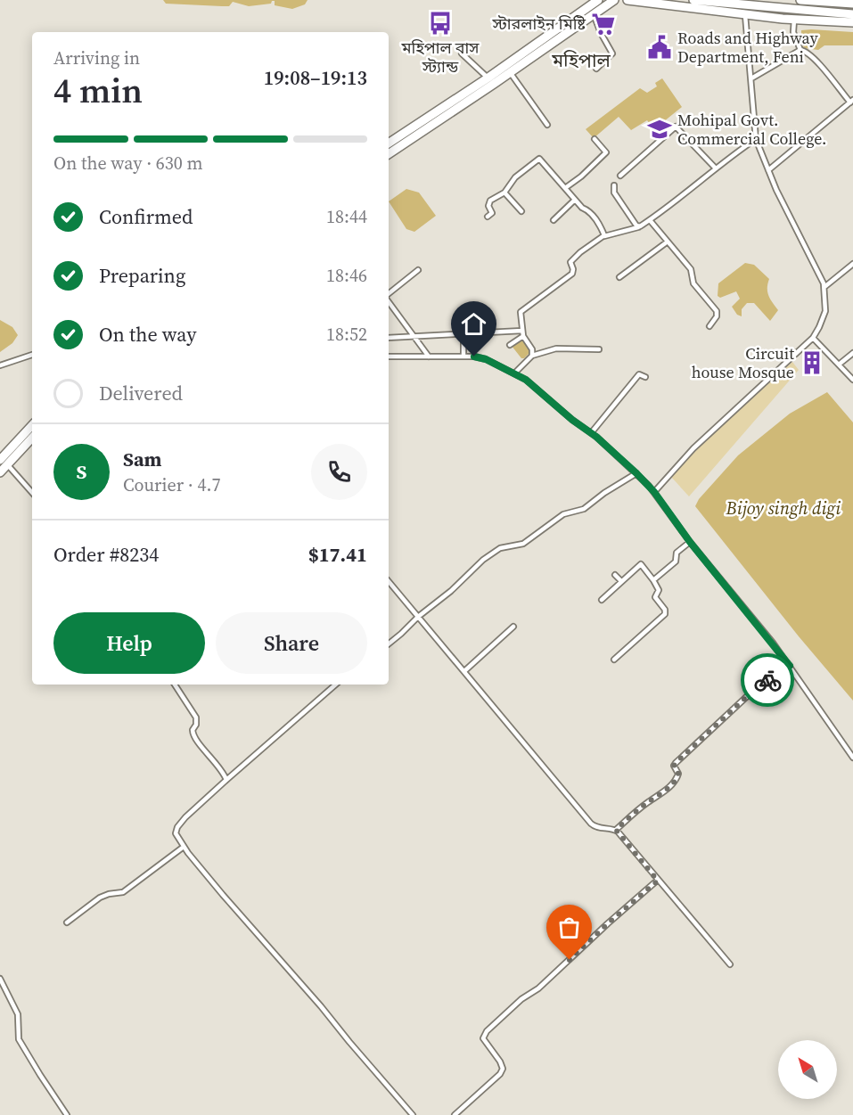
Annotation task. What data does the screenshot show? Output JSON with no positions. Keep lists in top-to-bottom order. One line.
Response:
{"districts":["মহিপাল"],"water":["Bijoy singh digi"],"places":{"bus stop":["মহিপাল বাস স্ট্যান্ড"],"supermarket":["স্টারলাইন মিষ্টি"],"public building":["Roads and Highway Department, Feni"],"school or university":["Mohipal Govt. Commercial College."],"building":["Circuit house Mosque"]},"north":"top left","page":{"heading":["4 min","Arriving in","19:08–19:13"],"panel":["Sam","Courier · 4.7","Order #8234","$17.41"],"bar":"On the way · 630 m","list":[["Confirmed","18:44"],["Preparing","18:46"],["On the way","18:52"],"Delivered"],"round":"S","buttons":["Help","Share"]}}
